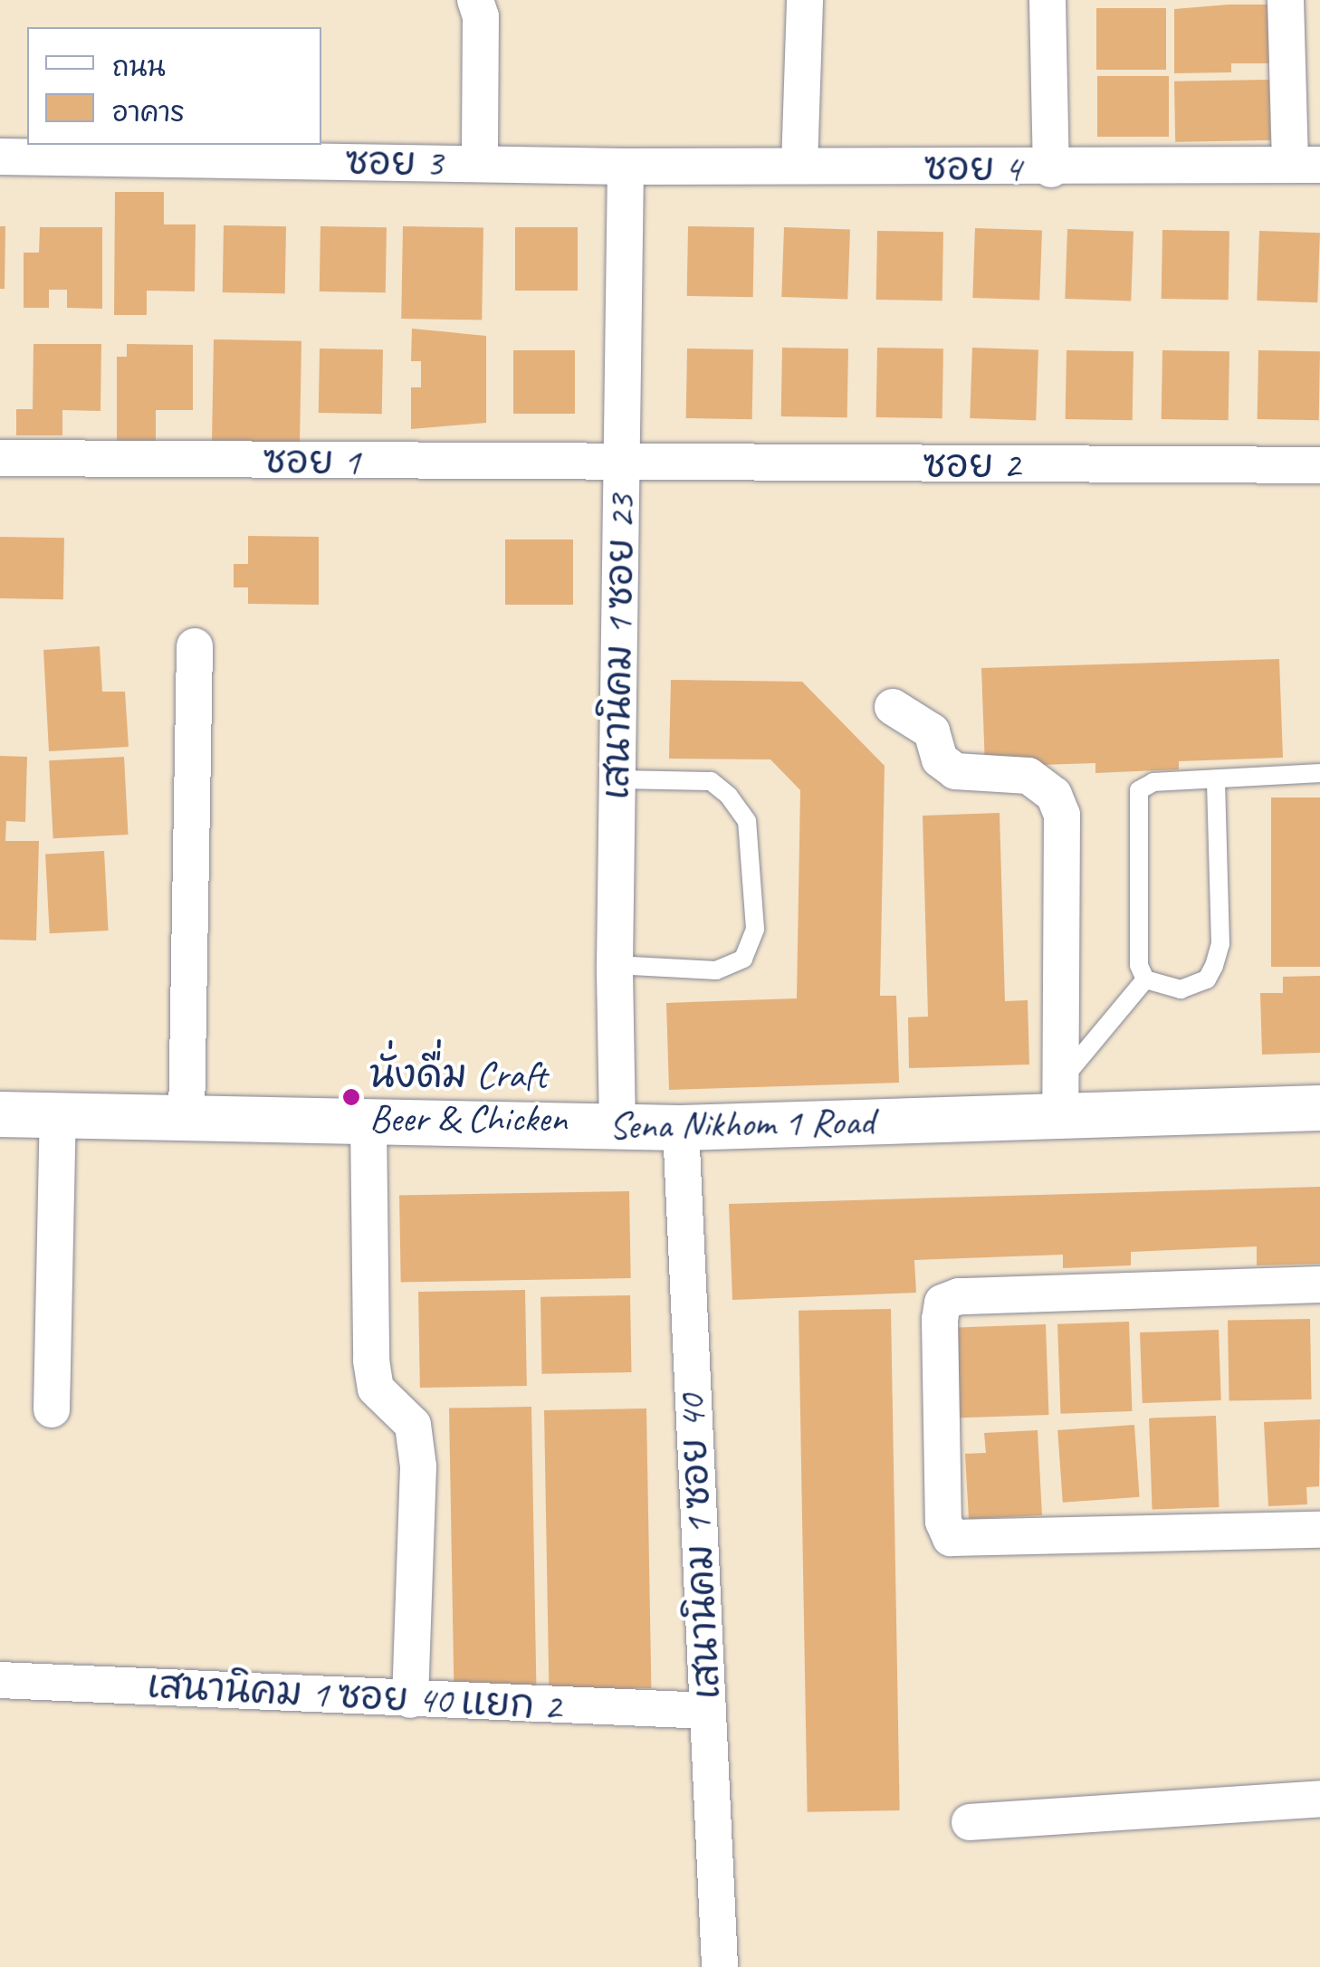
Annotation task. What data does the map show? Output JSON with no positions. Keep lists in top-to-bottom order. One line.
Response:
{"streets":{"street":["ซอย 3","ซอย 4","ซอย 1","ซอย 2","เสนานิคม 1 ซอย 23","Sena Nikhom 1 Road","เสนานิคม 1 ซอย 40","เสนานิคม 1 ซอย 40 แยก 2"]},"crossings":[["ซอย 3","ซอย 4"],["ซอย 3","เสนานิคม 1 ซอย 23"],["ซอย 4","เสนานิคม 1 ซอย 23"],["ซอย 1","ซอย 2"],["ซอย 1","เสนานิคม 1 ซอย 23"],["ซอย 2","เสนานิคม 1 ซอย 23"],["เสนานิคม 1 ซอย 23","Sena Nikhom 1 Road"],["Sena Nikhom 1 Road","เสนานิคม 1 ซอย 40"],["เสนานิคม 1 ซอย 40","เสนานิคม 1 ซอย 40 แยก 2"]],"places":["นั่งดื่ม Craft Beer & Chicken"],"legend":["ถนน","อาคาร"]}
